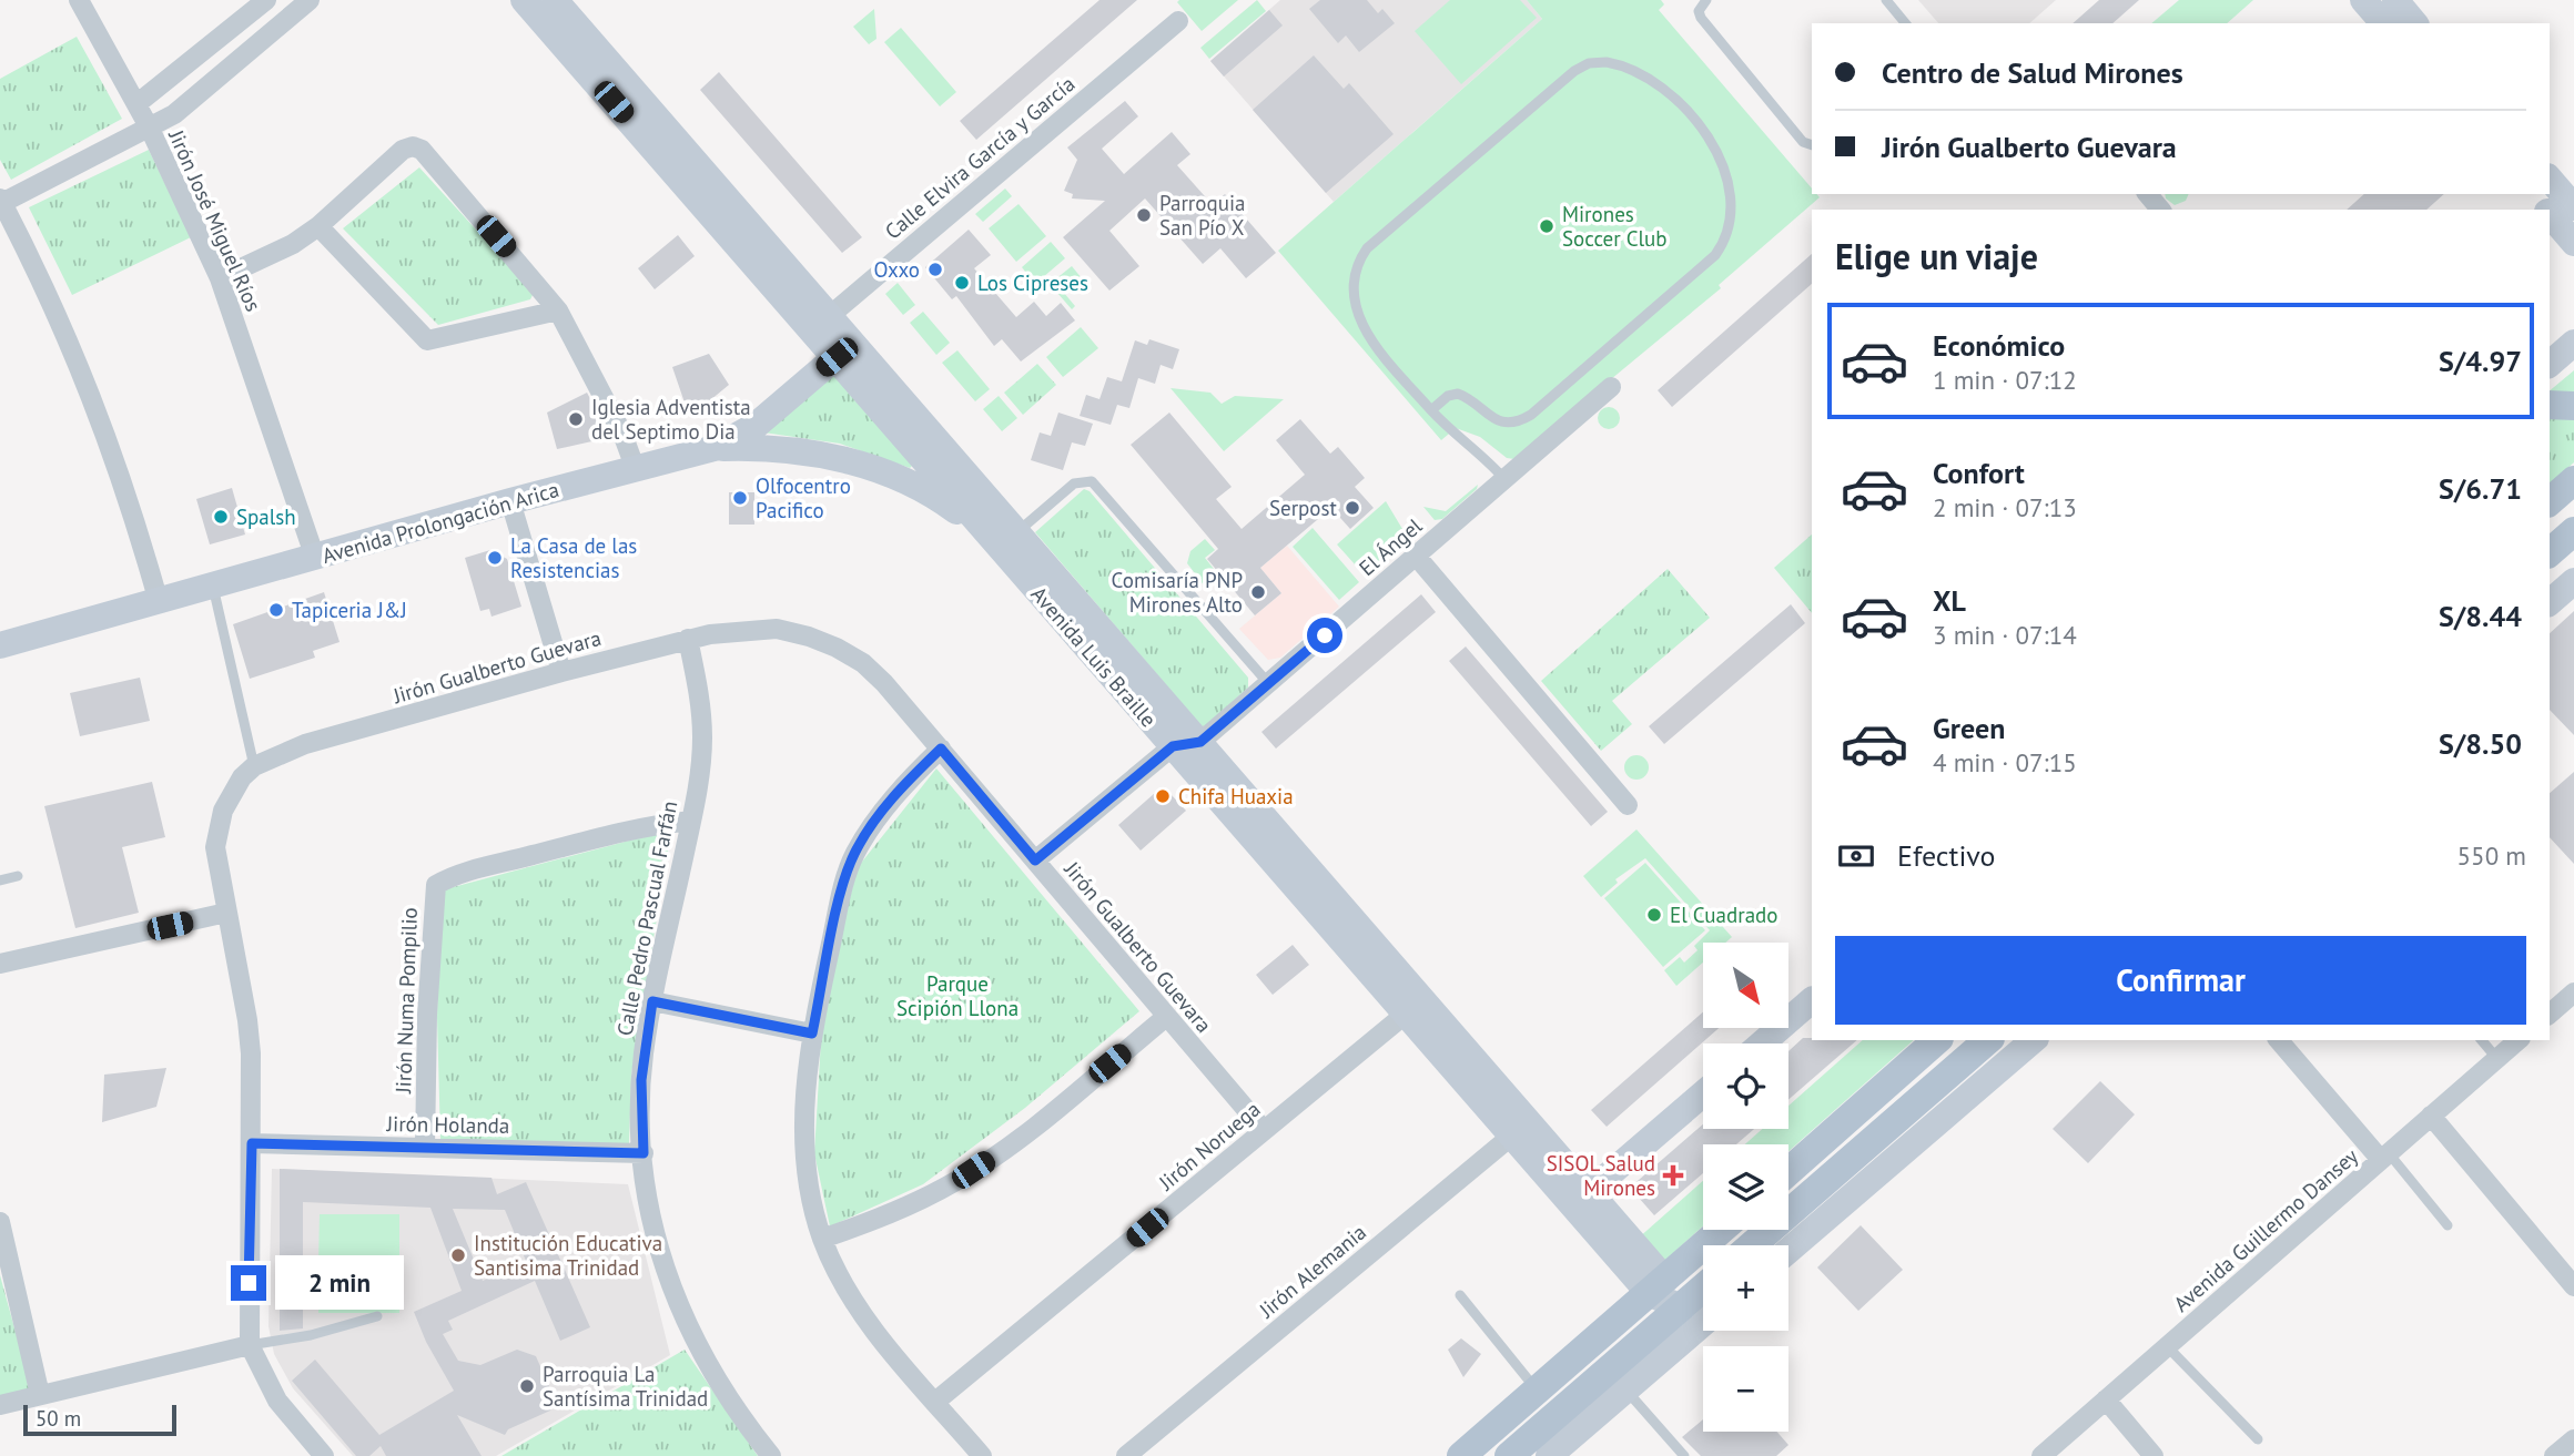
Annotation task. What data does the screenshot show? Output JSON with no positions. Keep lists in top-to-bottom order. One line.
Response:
{"streets":{"street":["Calle Elvira García y García","Jirón José Miguel Ríos","Avenida Prolongación Arica","El Ángel","Avenida Luis Braille","Jirón Gualberto Guevara","Calle Pedro Pascual Farfán","Jirón Numa Pompilio","Jirón Holanda","Jirón Noruega","Avenida Guillermo Dansey","Jirón Alemania"]},"crossings":[["Calle Elvira García y García","Avenida Luis Braille"],["Jirón José Miguel Ríos","Avenida Prolongación Arica"],["Avenida Prolongación Arica","Avenida Luis Braille"],["El Ángel","Avenida Luis Braille"],["Avenida Luis Braille","Jirón Noruega"],["Avenida Luis Braille","Jirón Alemania"],["Jirón Gualberto Guevara","Calle Pedro Pascual Farfán"],["Jirón Gualberto Guevara","Jirón Holanda"],["Jirón Gualberto Guevara","Jirón Noruega"],["Calle Pedro Pascual Farfán","Jirón Numa Pompilio"],["Calle Pedro Pascual Farfán","Jirón Holanda"],["Jirón Numa Pompilio","Jirón Holanda"]],"parks":["Parque Scipión Llona"],"places":{"other":["Parroquia San Pío X","Mirones Soccer Club","Oxxo","Los Cipreses","Iglesia Adventista del Septimo Dia","Olfocentro Pacifico","Serpost","Spalsh","La Casa de las Resistencias","Comisaría PNP Mirones Alto","Tapiceria J&J","Chifa Huaxia","El Cuadrado","Institución Educativa Santisima Trinidad","Parroquia La Santísima Trinidad"],"health":["SISOL Salud Mirones"]},"scale_bar":"50 m","north":"bottom right","page":{"banner":["Centro de Salud Mirones","Jirón Gualberto Guevara"],"heading":"Elige un viaje","list":[{"name":"Económico","note":"1 min · 07:12","value":"S/4.97"},{"name":"Confort","note":"2 min · 07:13","value":"S/6.71"},{"name":"XL","note":"3 min · 07:14","value":"S/8.44"},{"name":"Green","note":"4 min · 07:15","value":"S/8.50"}],"pay":["Efectivo","550 m"],"buttons":"Confirmar","map_buttons":["+","−"],"bubble":"2 min","scale":"50 m"}}
